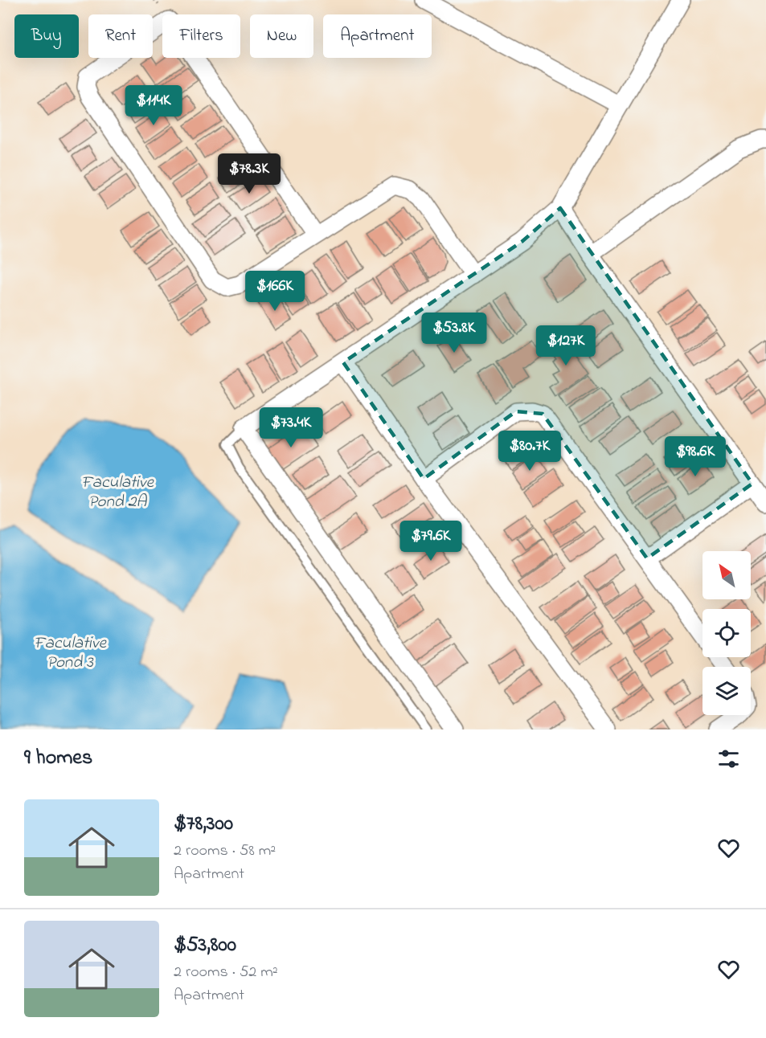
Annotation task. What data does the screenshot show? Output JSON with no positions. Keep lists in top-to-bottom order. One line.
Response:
{"water":["Faculative Pond 2A","Faculative Pond 3"],"north":"top left","page":{"chip":["Buy","Rent","Filters","New","Apartment"],"price":["$114K","$78.3K","$166K","$53.8K","$127K","$73.4K","$80.7K","$98.6K","$79.6K"],"heading":"9 homes","list":[{"name":"$78,300","note":"2 rooms · 58 m² · Apartment"},{"name":"$53,800","note":"2 rooms · 52 m² · Apartment"}]}}
